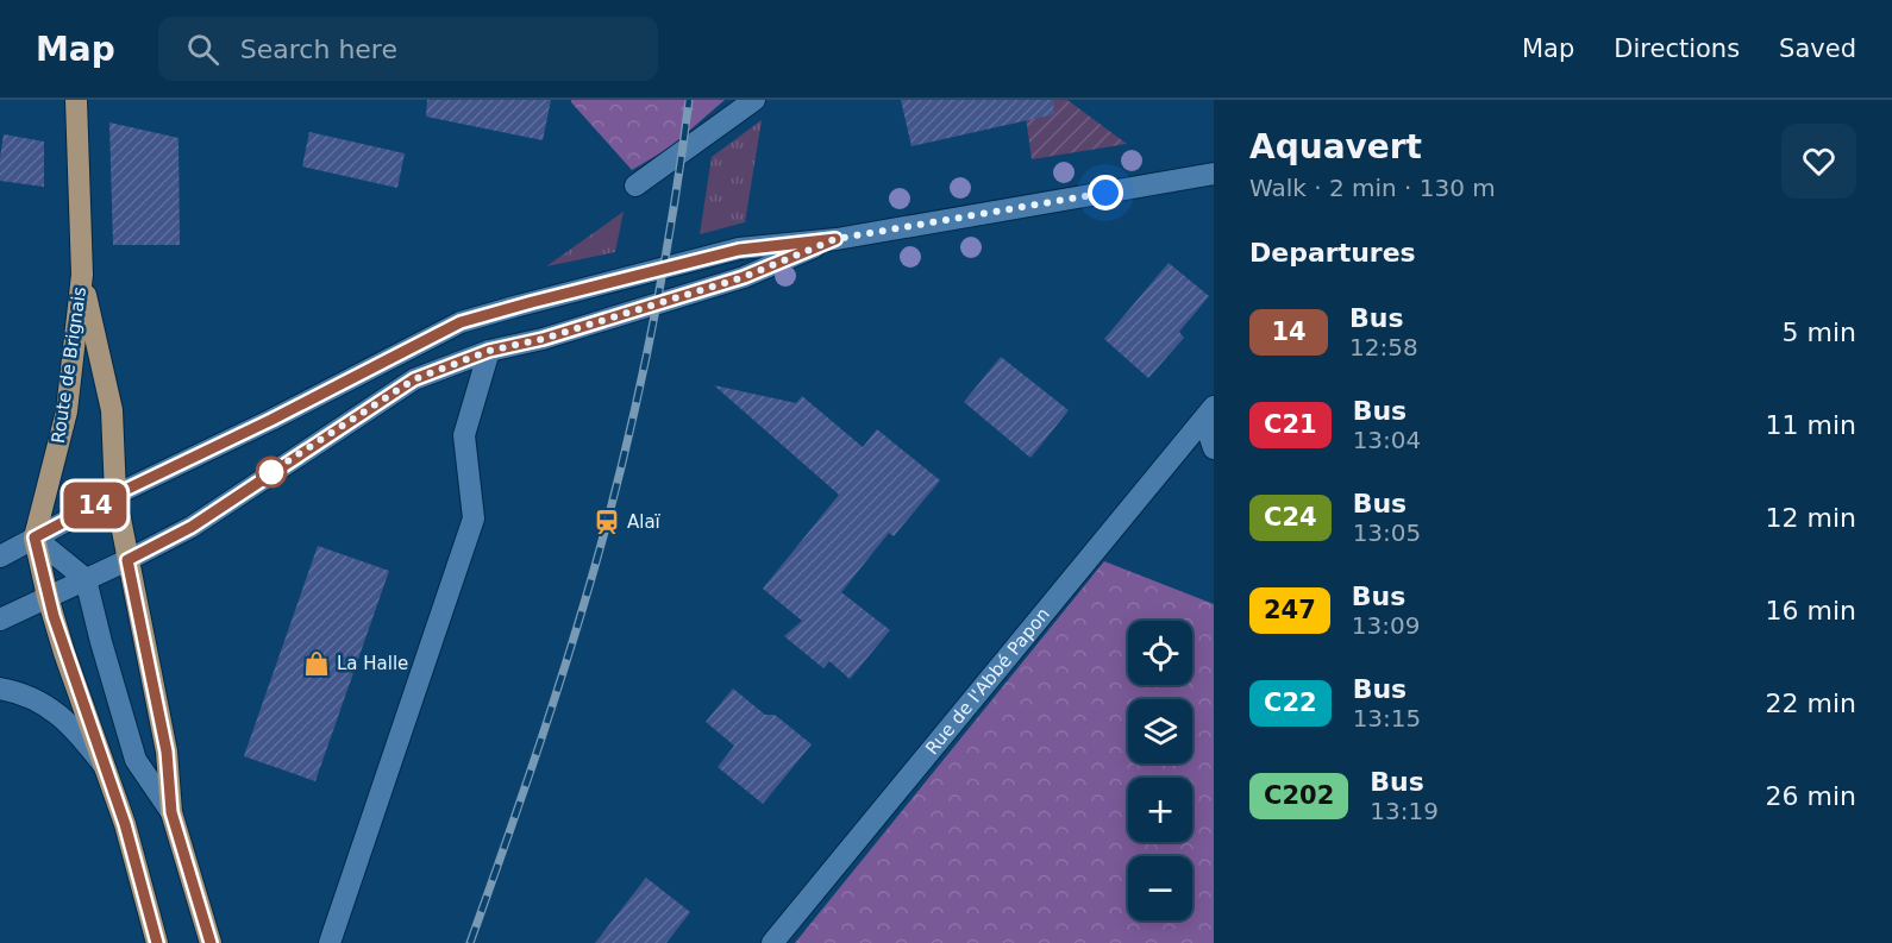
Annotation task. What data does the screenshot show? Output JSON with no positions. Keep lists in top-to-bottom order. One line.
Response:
{"streets":{"main road":["Route de Brignais","Rue de l'Abbé Papon"]},"places":{"station":["Alaï"],"shop":["La Halle"]},"lines":["bus line 14"],"page":{"header":"Map","search":"Search here","nav":["Map","Directions","Saved"],"on_map":"14","heading":[["Aquavert","Walk · 2 min · 130 m"],"Departures"],"list":[{"mark":"14","name":"Bus","note":"12:58","value":"5 min"},{"mark":"C21","name":"Bus","note":"13:04","value":"11 min"},{"mark":"C24","name":"Bus","note":"13:05","value":"12 min"},{"mark":"247","name":"Bus","note":"13:09","value":"16 min"},{"mark":"C22","name":"Bus","note":"13:15","value":"22 min"},{"mark":"C202","name":"Bus","note":"13:19","value":"26 min"}],"map_buttons":["+","−"]}}
